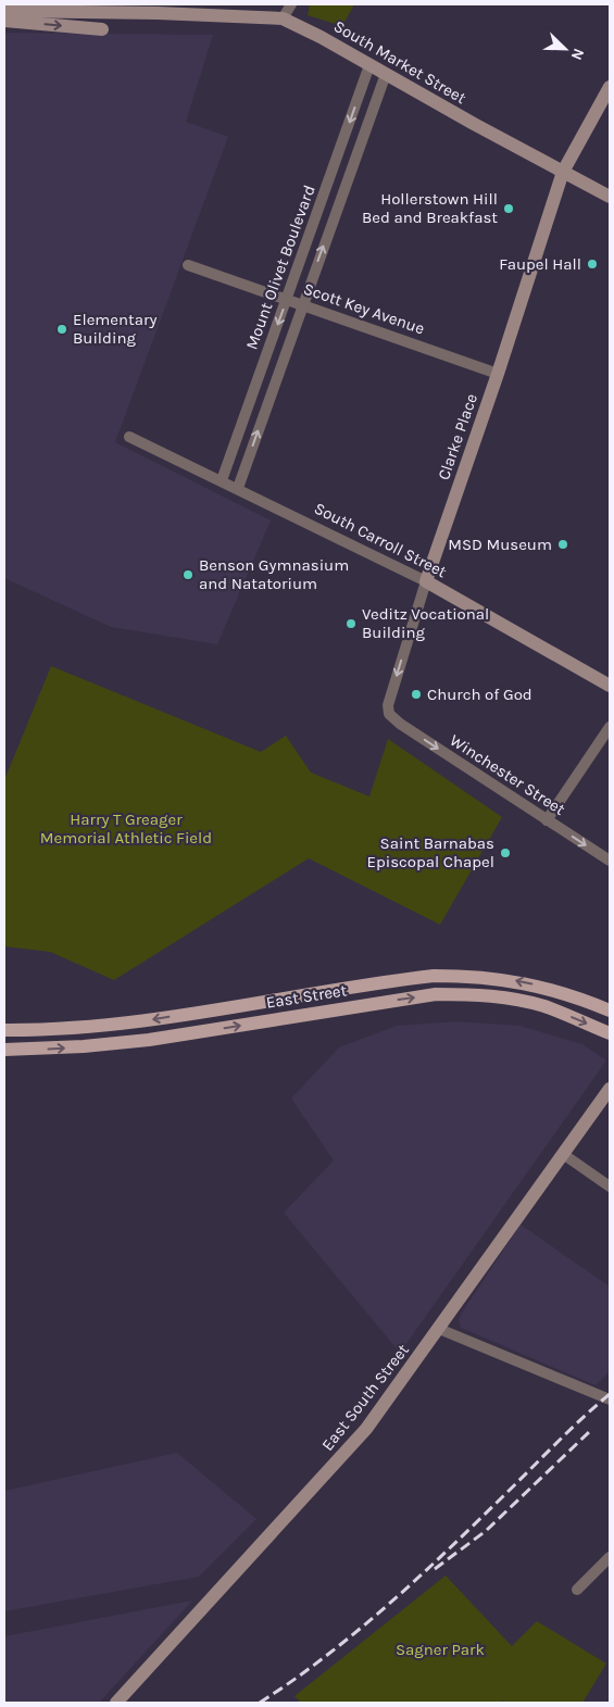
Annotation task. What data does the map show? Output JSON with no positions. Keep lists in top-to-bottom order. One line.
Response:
{"streets":{"main road":["South Market Street","Clarke Place","South Carroll Street","East Street","East South Street"],"street":["Mount Olivet Boulevard","Scott Key Avenue","Winchester Street"]},"crossings":[["South Market Street","Mount Olivet Boulevard"],["South Market Street","Clarke Place"],["Mount Olivet Boulevard","Scott Key Avenue"],["Mount Olivet Boulevard","South Carroll Street"],["Scott Key Avenue","Clarke Place"],["Clarke Place","South Carroll Street"],["Clarke Place","Winchester Street"]],"one_way":["Winchester Street"],"parks":["Harry T Greager Memorial Athletic Field","Sagner Park"],"places":["Hollerstown Hill Bed and Breakfast","Faupel Hall","Elementary Building","MSD Museum","Benson Gymnasium and Natatorium","Veditz Vocational Building","Church of God","Saint Barnabas Episcopal Chapel"],"north":"bottom right"}
